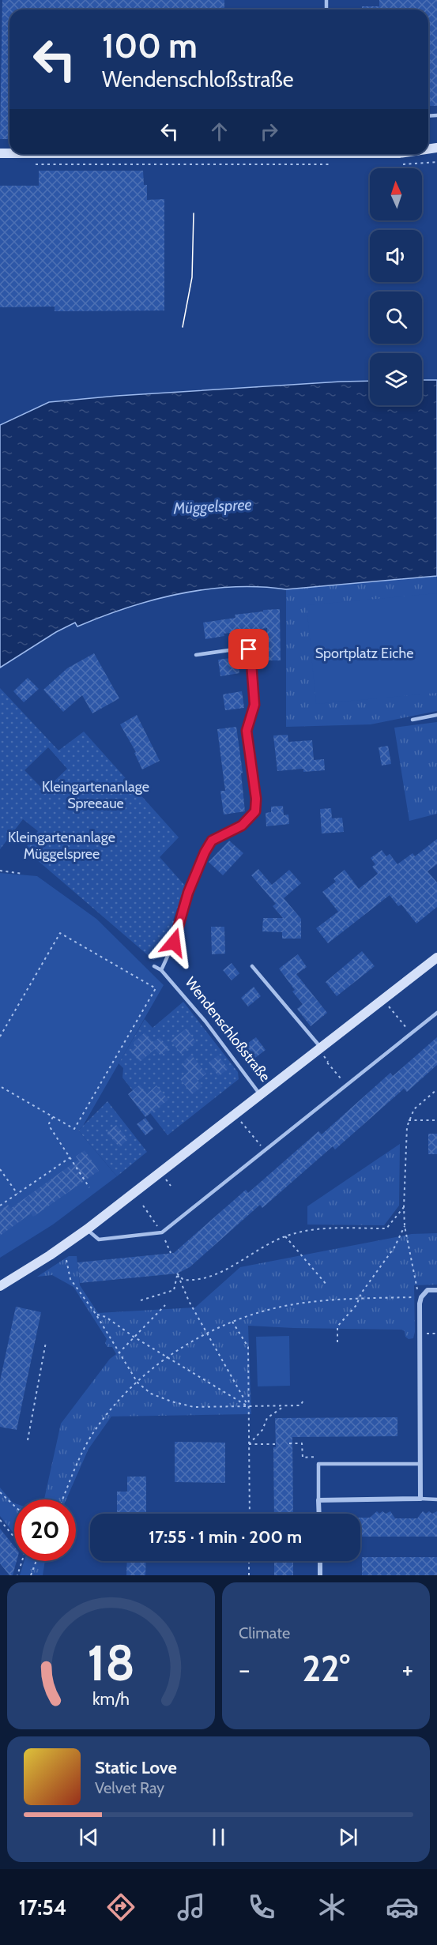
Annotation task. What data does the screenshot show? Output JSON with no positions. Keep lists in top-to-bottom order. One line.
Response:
{"streets":{"street":["Wendenschloßstraße"]},"water":["Müggelspree"],"parks":["Sportplatz Eiche","Kleingartenanlage Spreeaue","Kleingartenanlage Müggelspree"],"north":"top","page":{"turn":["100 m","Wendenschloßstraße"],"limit":"20","trip":"17:55 · 1 min · 200 m","tile":"Climate","heat":["−","22°","+"],"song":["Static Love","Velvet Ray"],"tabs":"17:54","gauge":["18","km/h"]}}
